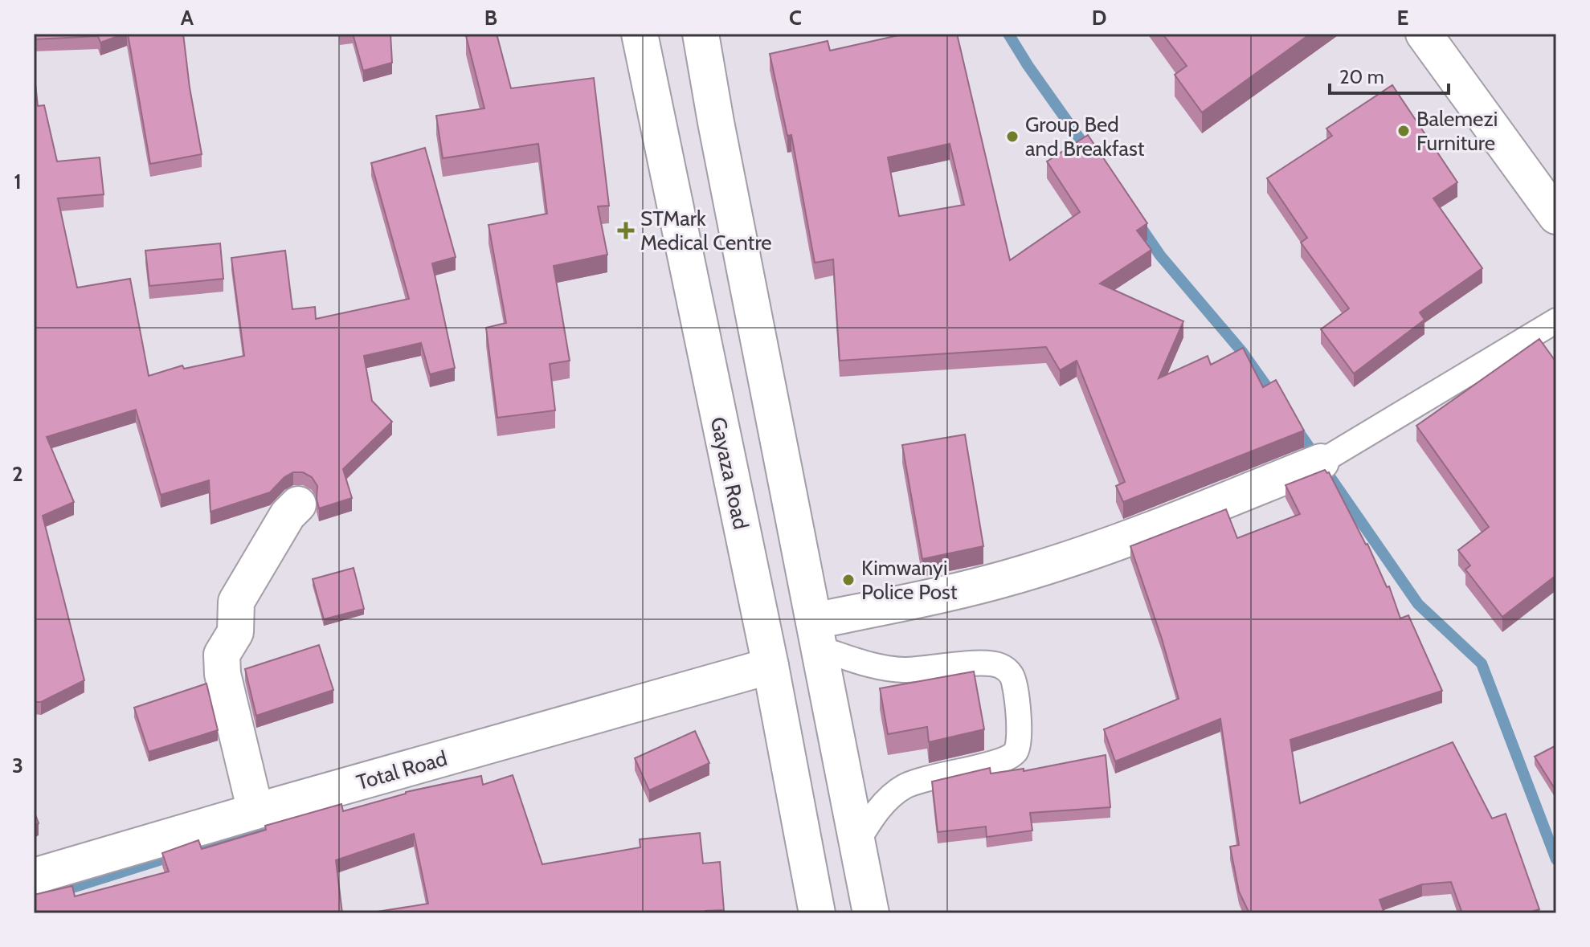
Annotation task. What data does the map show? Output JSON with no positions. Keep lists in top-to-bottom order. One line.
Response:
{"streets":{"main road":["Gayaza Road","Total Road"]},"crossings":[["Gayaza Road","Total Road"]],"places":{"other":["Balemezi Furniture","Group Bed and Breakfast","Kimwanyi Police Post"],"health":["STMark Medical Centre"]},"scale_bar":"20 m","grid":{"columns":["A","B","C","D","E"],"rows":["1","2","3"]}}
